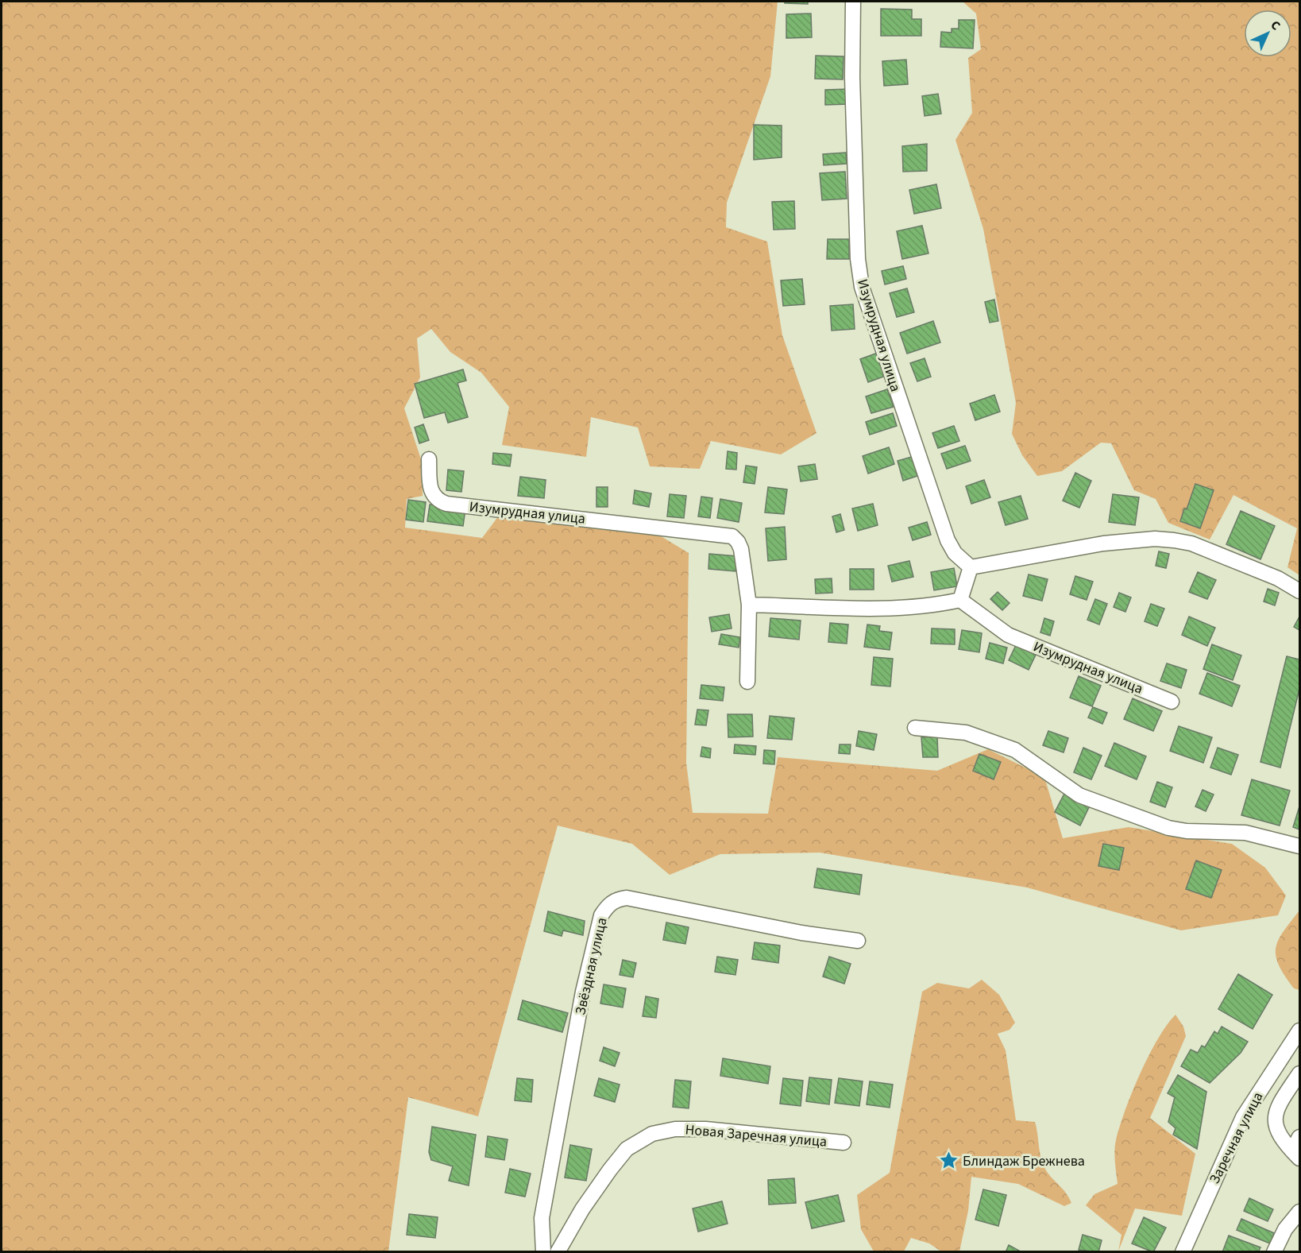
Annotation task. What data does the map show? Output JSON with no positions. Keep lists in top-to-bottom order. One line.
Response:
{"streets":{"street":["Изумрудная улица","Звёздная улица","Новая Заречная улица","Заречная улица"]},"places":{"place":["Блиндаж Брежнева"]},"north":"top right"}
